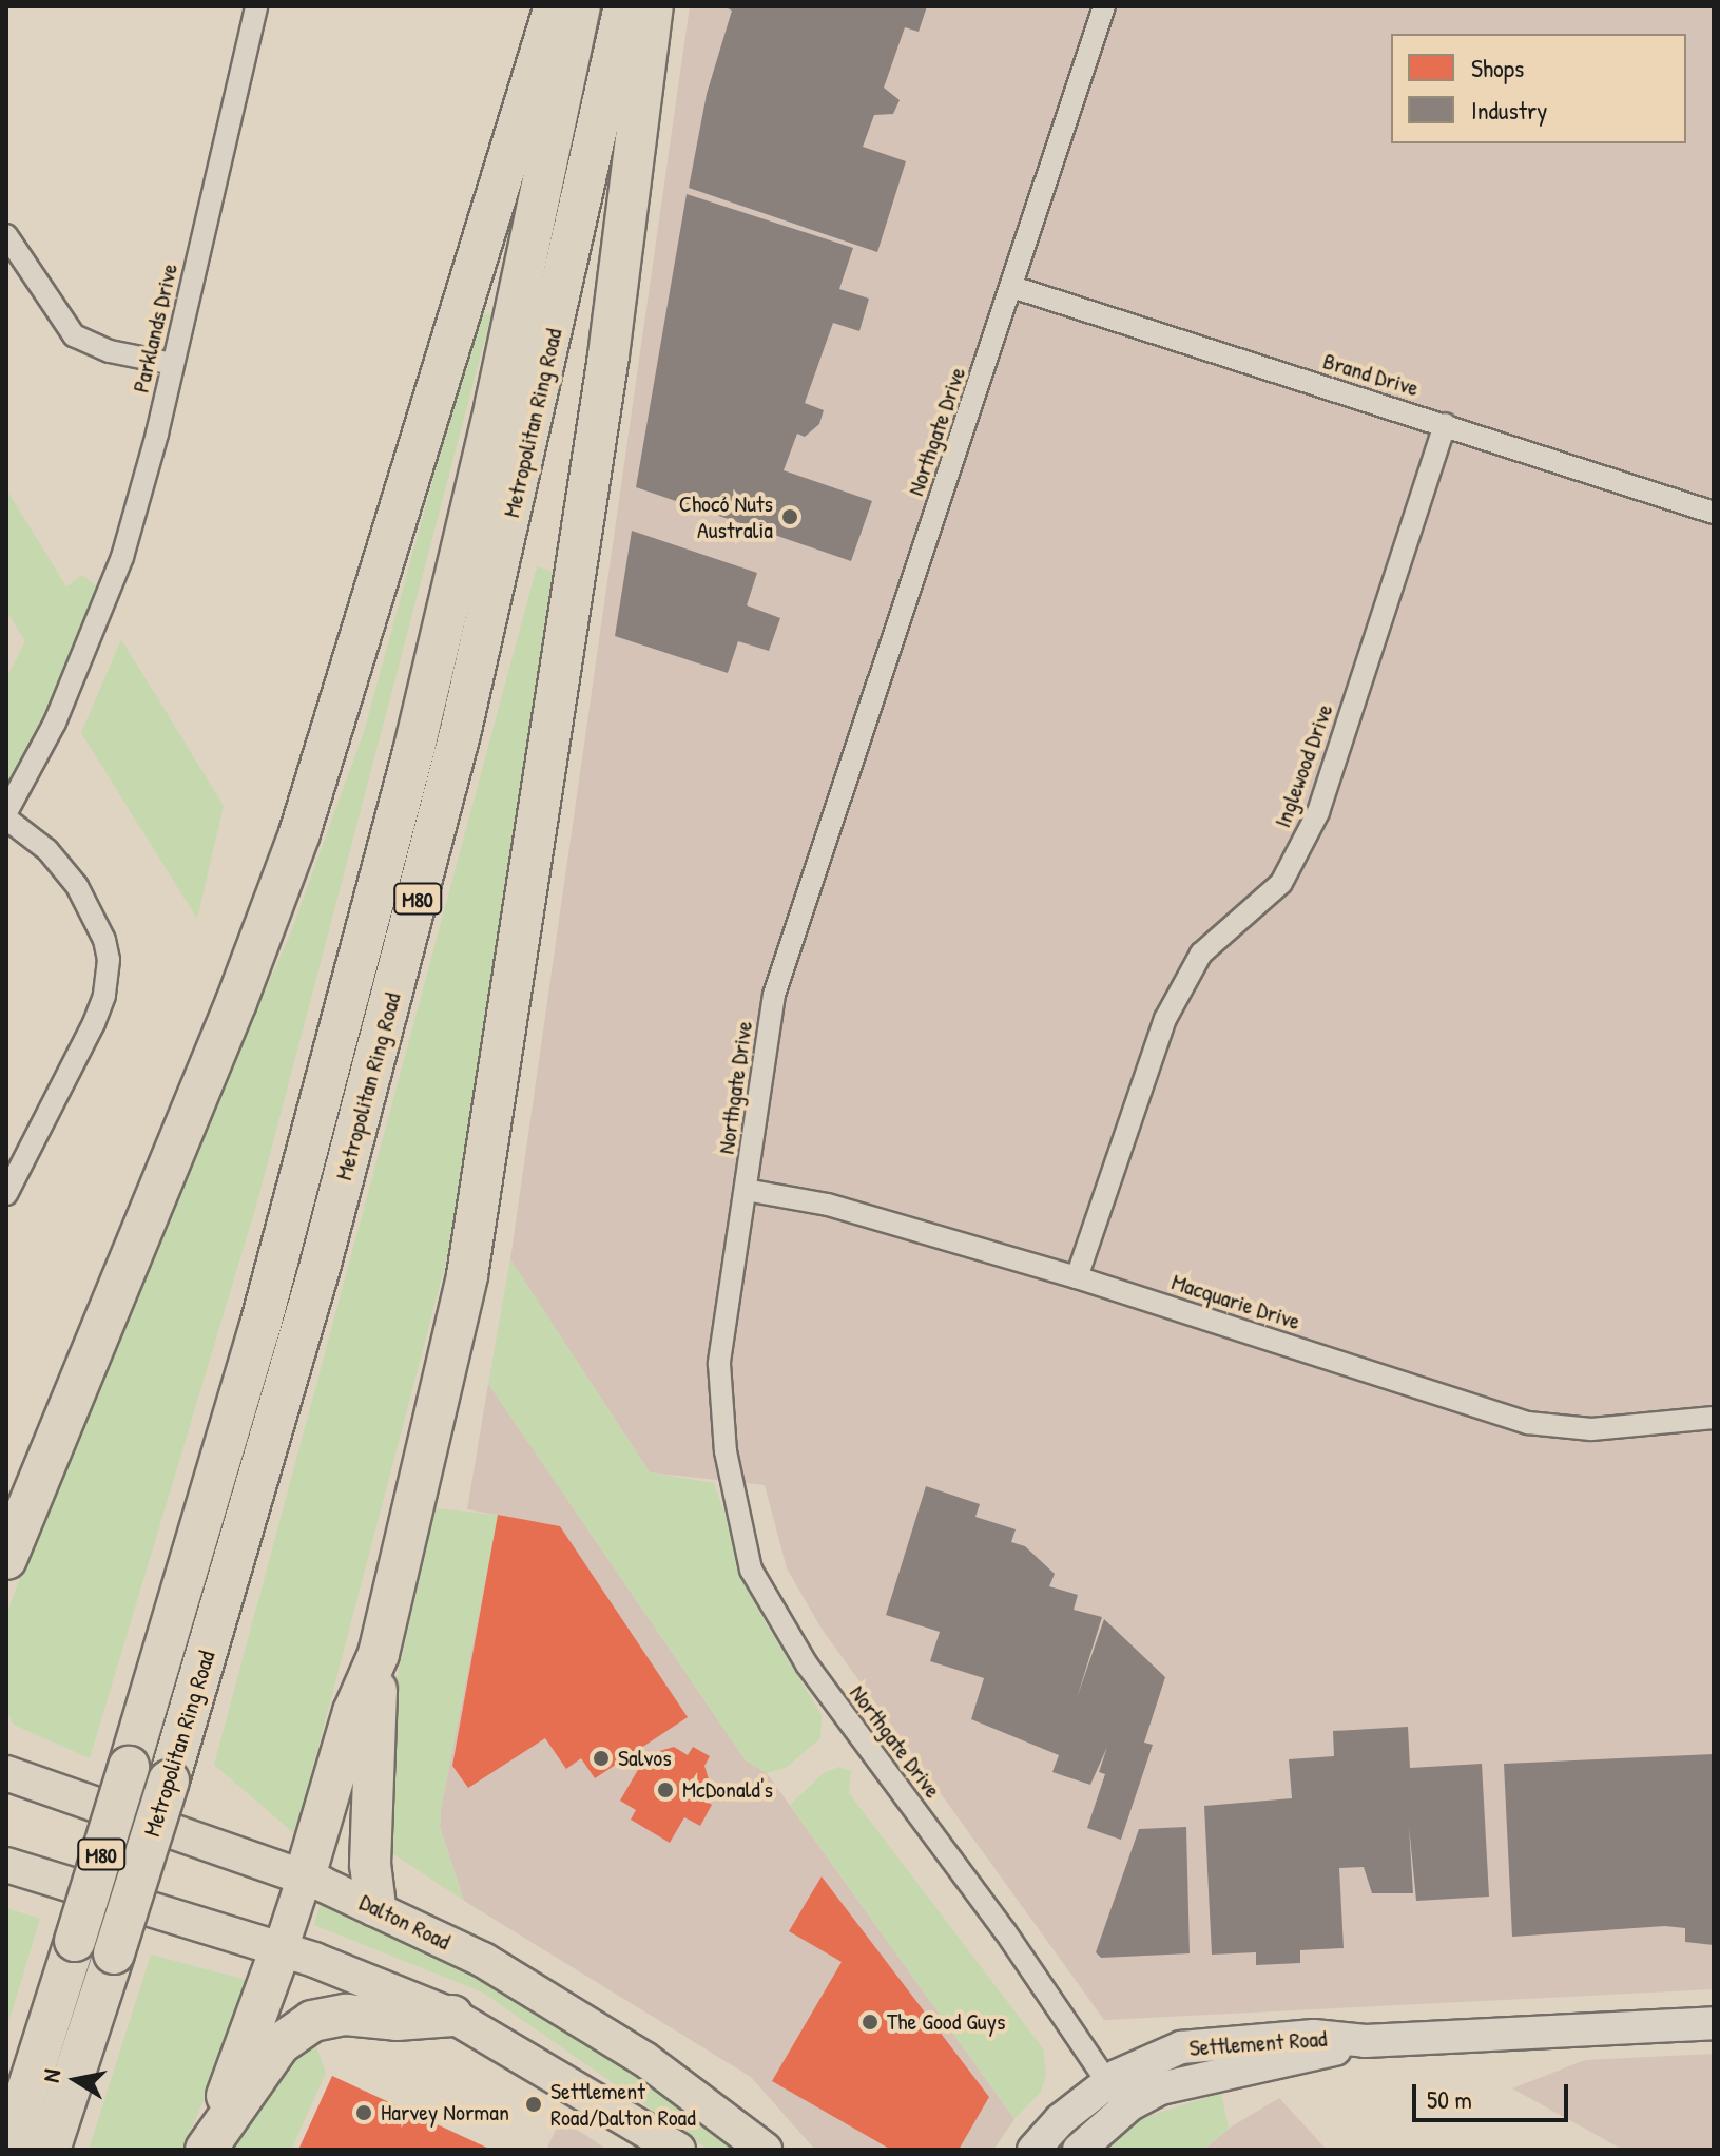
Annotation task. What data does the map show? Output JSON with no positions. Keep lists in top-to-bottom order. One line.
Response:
{"streets":{"highway":["Metropolitan Ring Road","M80"],"main road":["Dalton Road","Settlement Road"],"street":["Parklands Drive","Brand Drive","Northgate Drive","Inglewood Drive","Macquarie Drive"]},"crossings":[["Brand Drive","Northgate Drive"],["Brand Drive","Inglewood Drive"],["Northgate Drive","Macquarie Drive"],["Northgate Drive","Settlement Road"],["Inglewood Drive","Macquarie Drive"]],"places":["Chocó Nuts Australia","Salvos","McDonald's","The Good Guys","Settlement Road/Dalton Road","Harvey Norman"],"legend":["Shops","Industry"],"scale_bar":"50 m","north":"left"}
